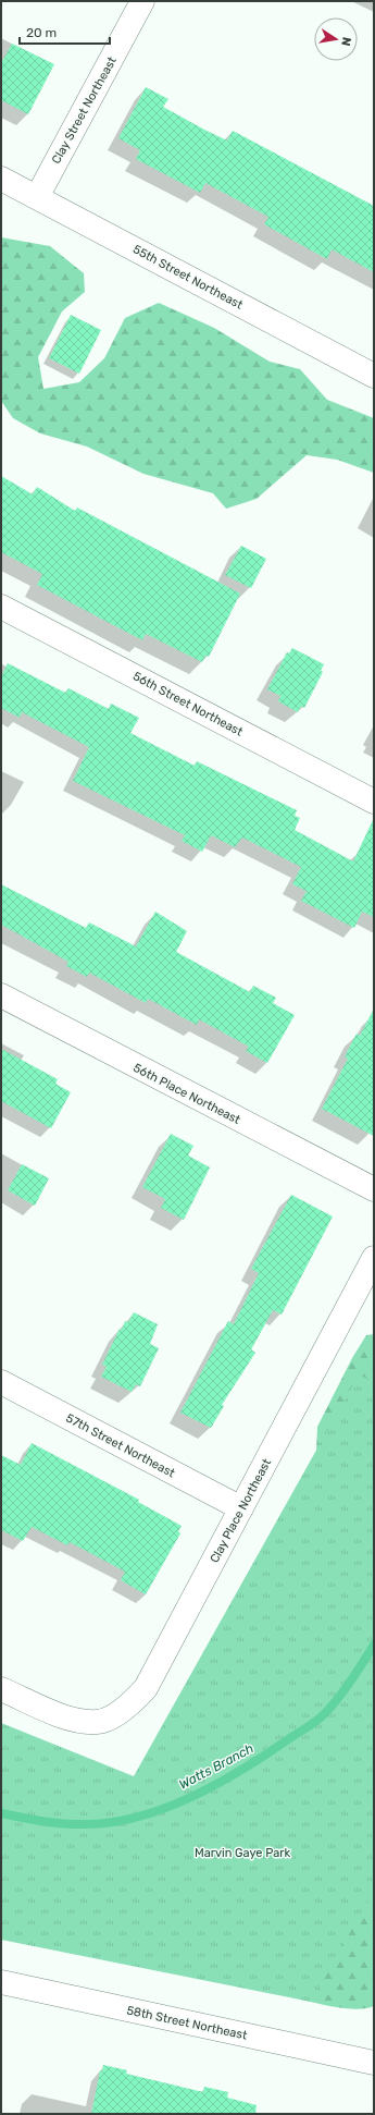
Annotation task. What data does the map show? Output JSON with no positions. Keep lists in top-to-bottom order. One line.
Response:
{"streets":{"street":["Clay Street Northeast","55th Street Northeast","56th Street Northeast","56th Place Northeast","57th Street Northeast","Clay Place Northeast","58th Street Northeast"]},"crossings":[["Clay Street Northeast","55th Street Northeast"],["57th Street Northeast","Clay Place Northeast"]],"water":["Watts Branch"],"parks":["Marvin Gaye Park"],"scale_bar":"20 m","north":"right"}
